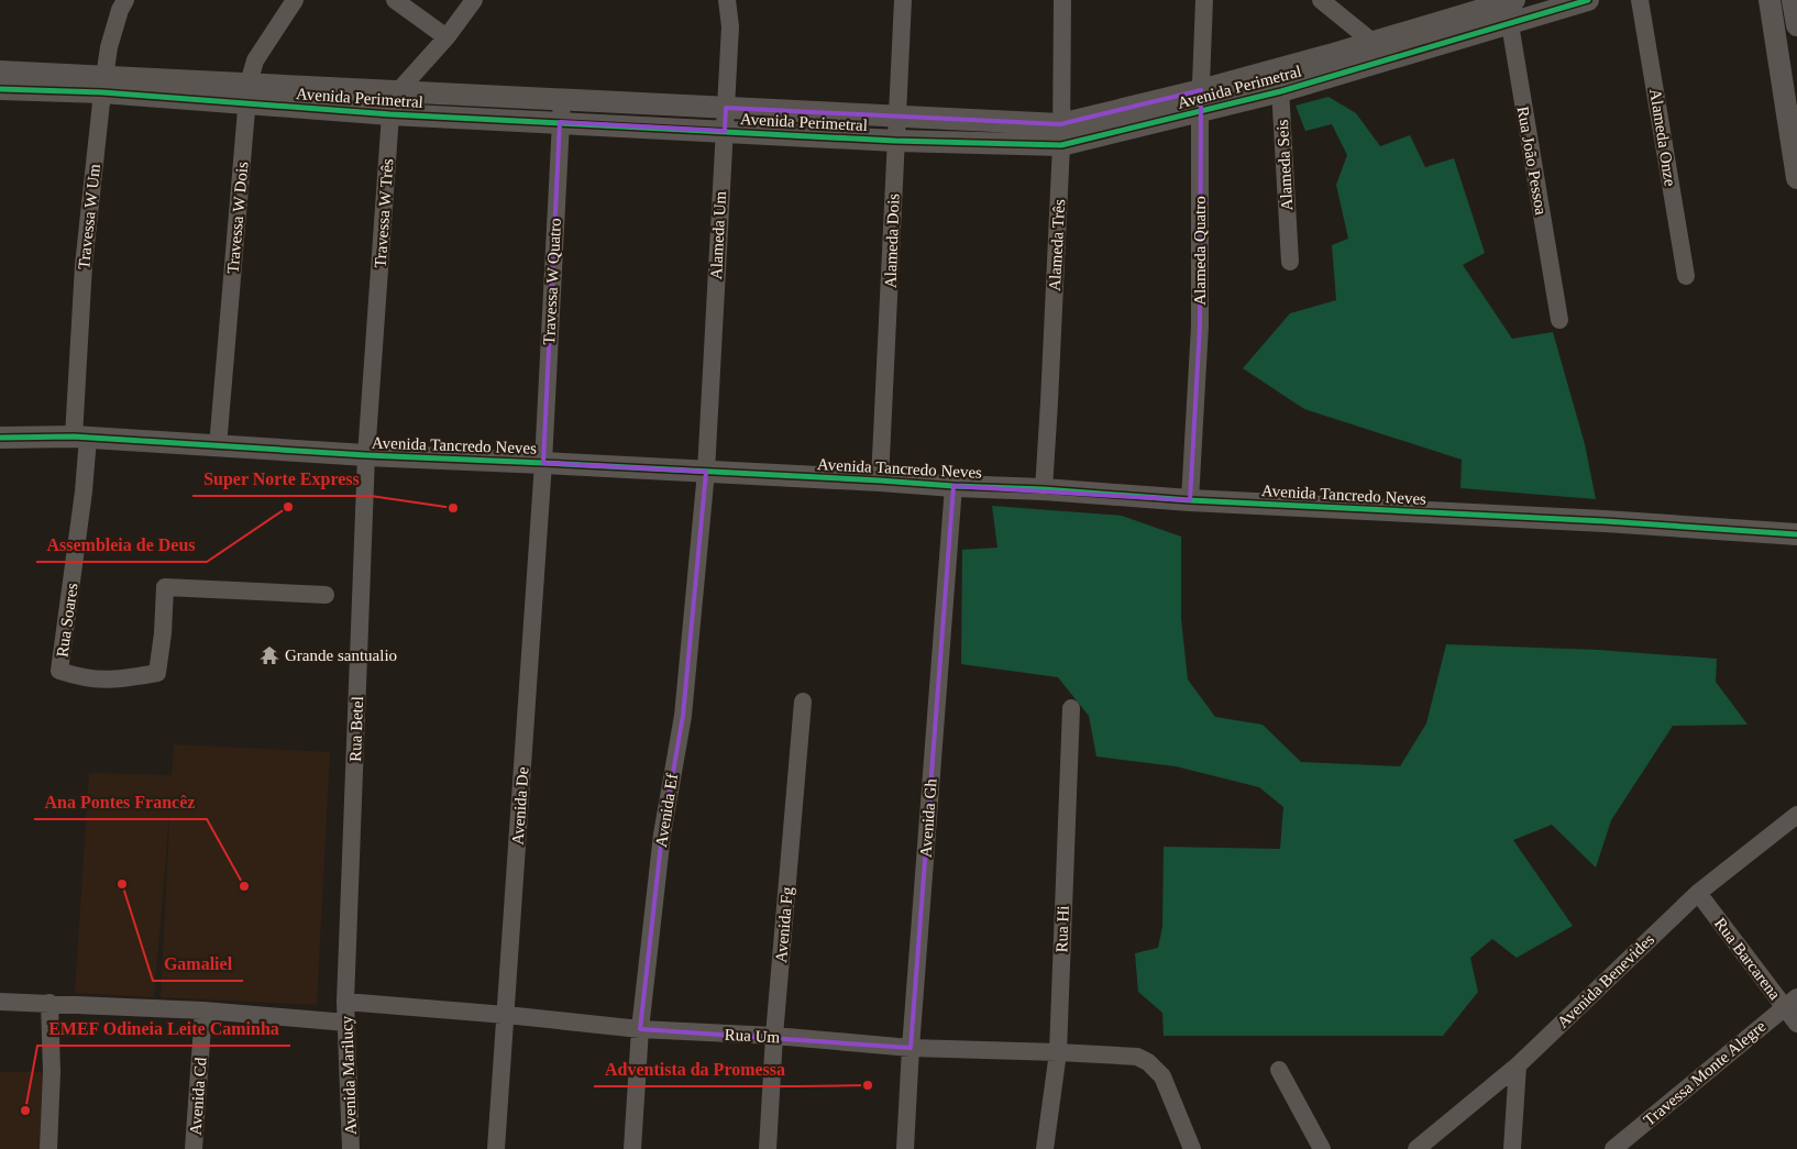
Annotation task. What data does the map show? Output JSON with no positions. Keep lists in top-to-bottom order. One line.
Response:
{"streets":{"street":["Avenida Perimetral","Alameda Onze","Rua João Pessoa","Alameda Seis","Travessa W Três","Travessa W Um","Travessa W Dois","Alameda Um","Alameda Dois","Alameda Três","Alameda Quatro","Travessa W Quatro","Avenida Tancredo Neves","Rua Soares","Rua Betel","Avenida De","Avenida Ef","Avenida Gh","Avenida Fg","Rua Hi","Rua Barcarena","Avenida Benevides","Rua Um","Travessa Monte Alegre","Avenida Marilucy","Avenida Cd"]},"crossings":[["Avenida Perimetral","Rua João Pessoa"],["Avenida Perimetral","Alameda Seis"],["Avenida Perimetral","Travessa W Três"],["Avenida Perimetral","Travessa W Um"],["Avenida Perimetral","Travessa W Dois"],["Avenida Perimetral","Alameda Um"],["Avenida Perimetral","Alameda Dois"],["Avenida Perimetral","Alameda Três"],["Avenida Perimetral","Alameda Quatro"],["Avenida Perimetral","Travessa W Quatro"],["Travessa W Três","Avenida Tancredo Neves"],["Travessa W Três","Rua Betel"],["Travessa W Um","Avenida Tancredo Neves"],["Travessa W Um","Rua Soares"],["Travessa W Dois","Avenida Tancredo Neves"],["Alameda Um","Avenida Tancredo Neves"],["Alameda Um","Avenida Ef"],["Alameda Dois","Avenida Tancredo Neves"],["Alameda Três","Avenida Tancredo Neves"],["Alameda Quatro","Avenida Tancredo Neves"],["Travessa W Quatro","Avenida Tancredo Neves"],["Travessa W Quatro","Avenida De"],["Avenida Tancredo Neves","Rua Soares"],["Avenida Tancredo Neves","Rua Betel"],["Avenida Tancredo Neves","Avenida De"],["Avenida Tancredo Neves","Avenida Ef"],["Avenida Tancredo Neves","Avenida Gh"],["Rua Betel","Rua Um"],["Rua Betel","Avenida Marilucy"],["Avenida De","Rua Um"],["Avenida Ef","Rua Um"],["Avenida Gh","Rua Um"],["Avenida Fg","Rua Um"],["Rua Hi","Rua Um"],["Rua Barcarena","Avenida Benevides"],["Rua Barcarena","Travessa Monte Alegre"],["Rua Um","Avenida Marilucy"]],"places":{"other":["Assembleia de Deus","Super Norte Express","Gamaliel","Ana Pontes Francêz","Adventista da Promessa","EMEF Odineia Leite Caminha"],"temple":["Grande santualio"]}}
